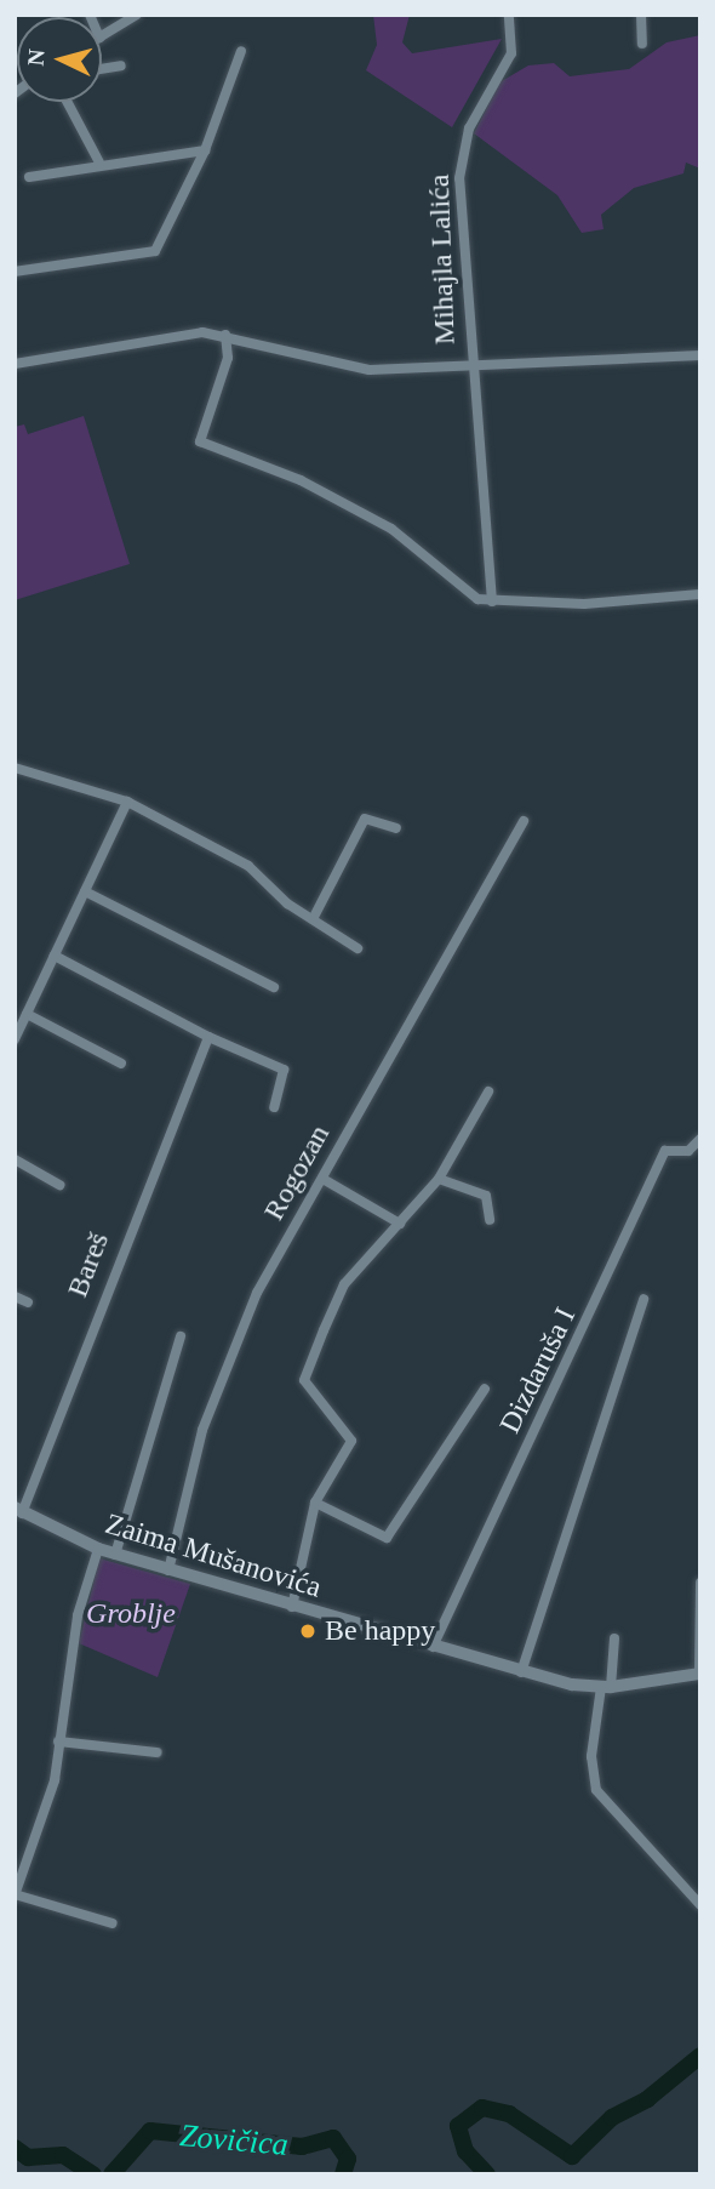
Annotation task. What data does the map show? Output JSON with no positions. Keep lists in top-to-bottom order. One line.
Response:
{"streets":{"street":["Mihajla Lalića","Rogozan","Bareš","Dizdaruša I","Zaima Mušanovića"]},"crossings":[["Rogozan","Zaima Mušanovića"],["Bareš","Zaima Mušanovića"],["Dizdaruša I","Zaima Mušanovića"]],"water":["Zovičica"],"parks":["Groblje"],"places":["Be happy"],"north":"left"}
